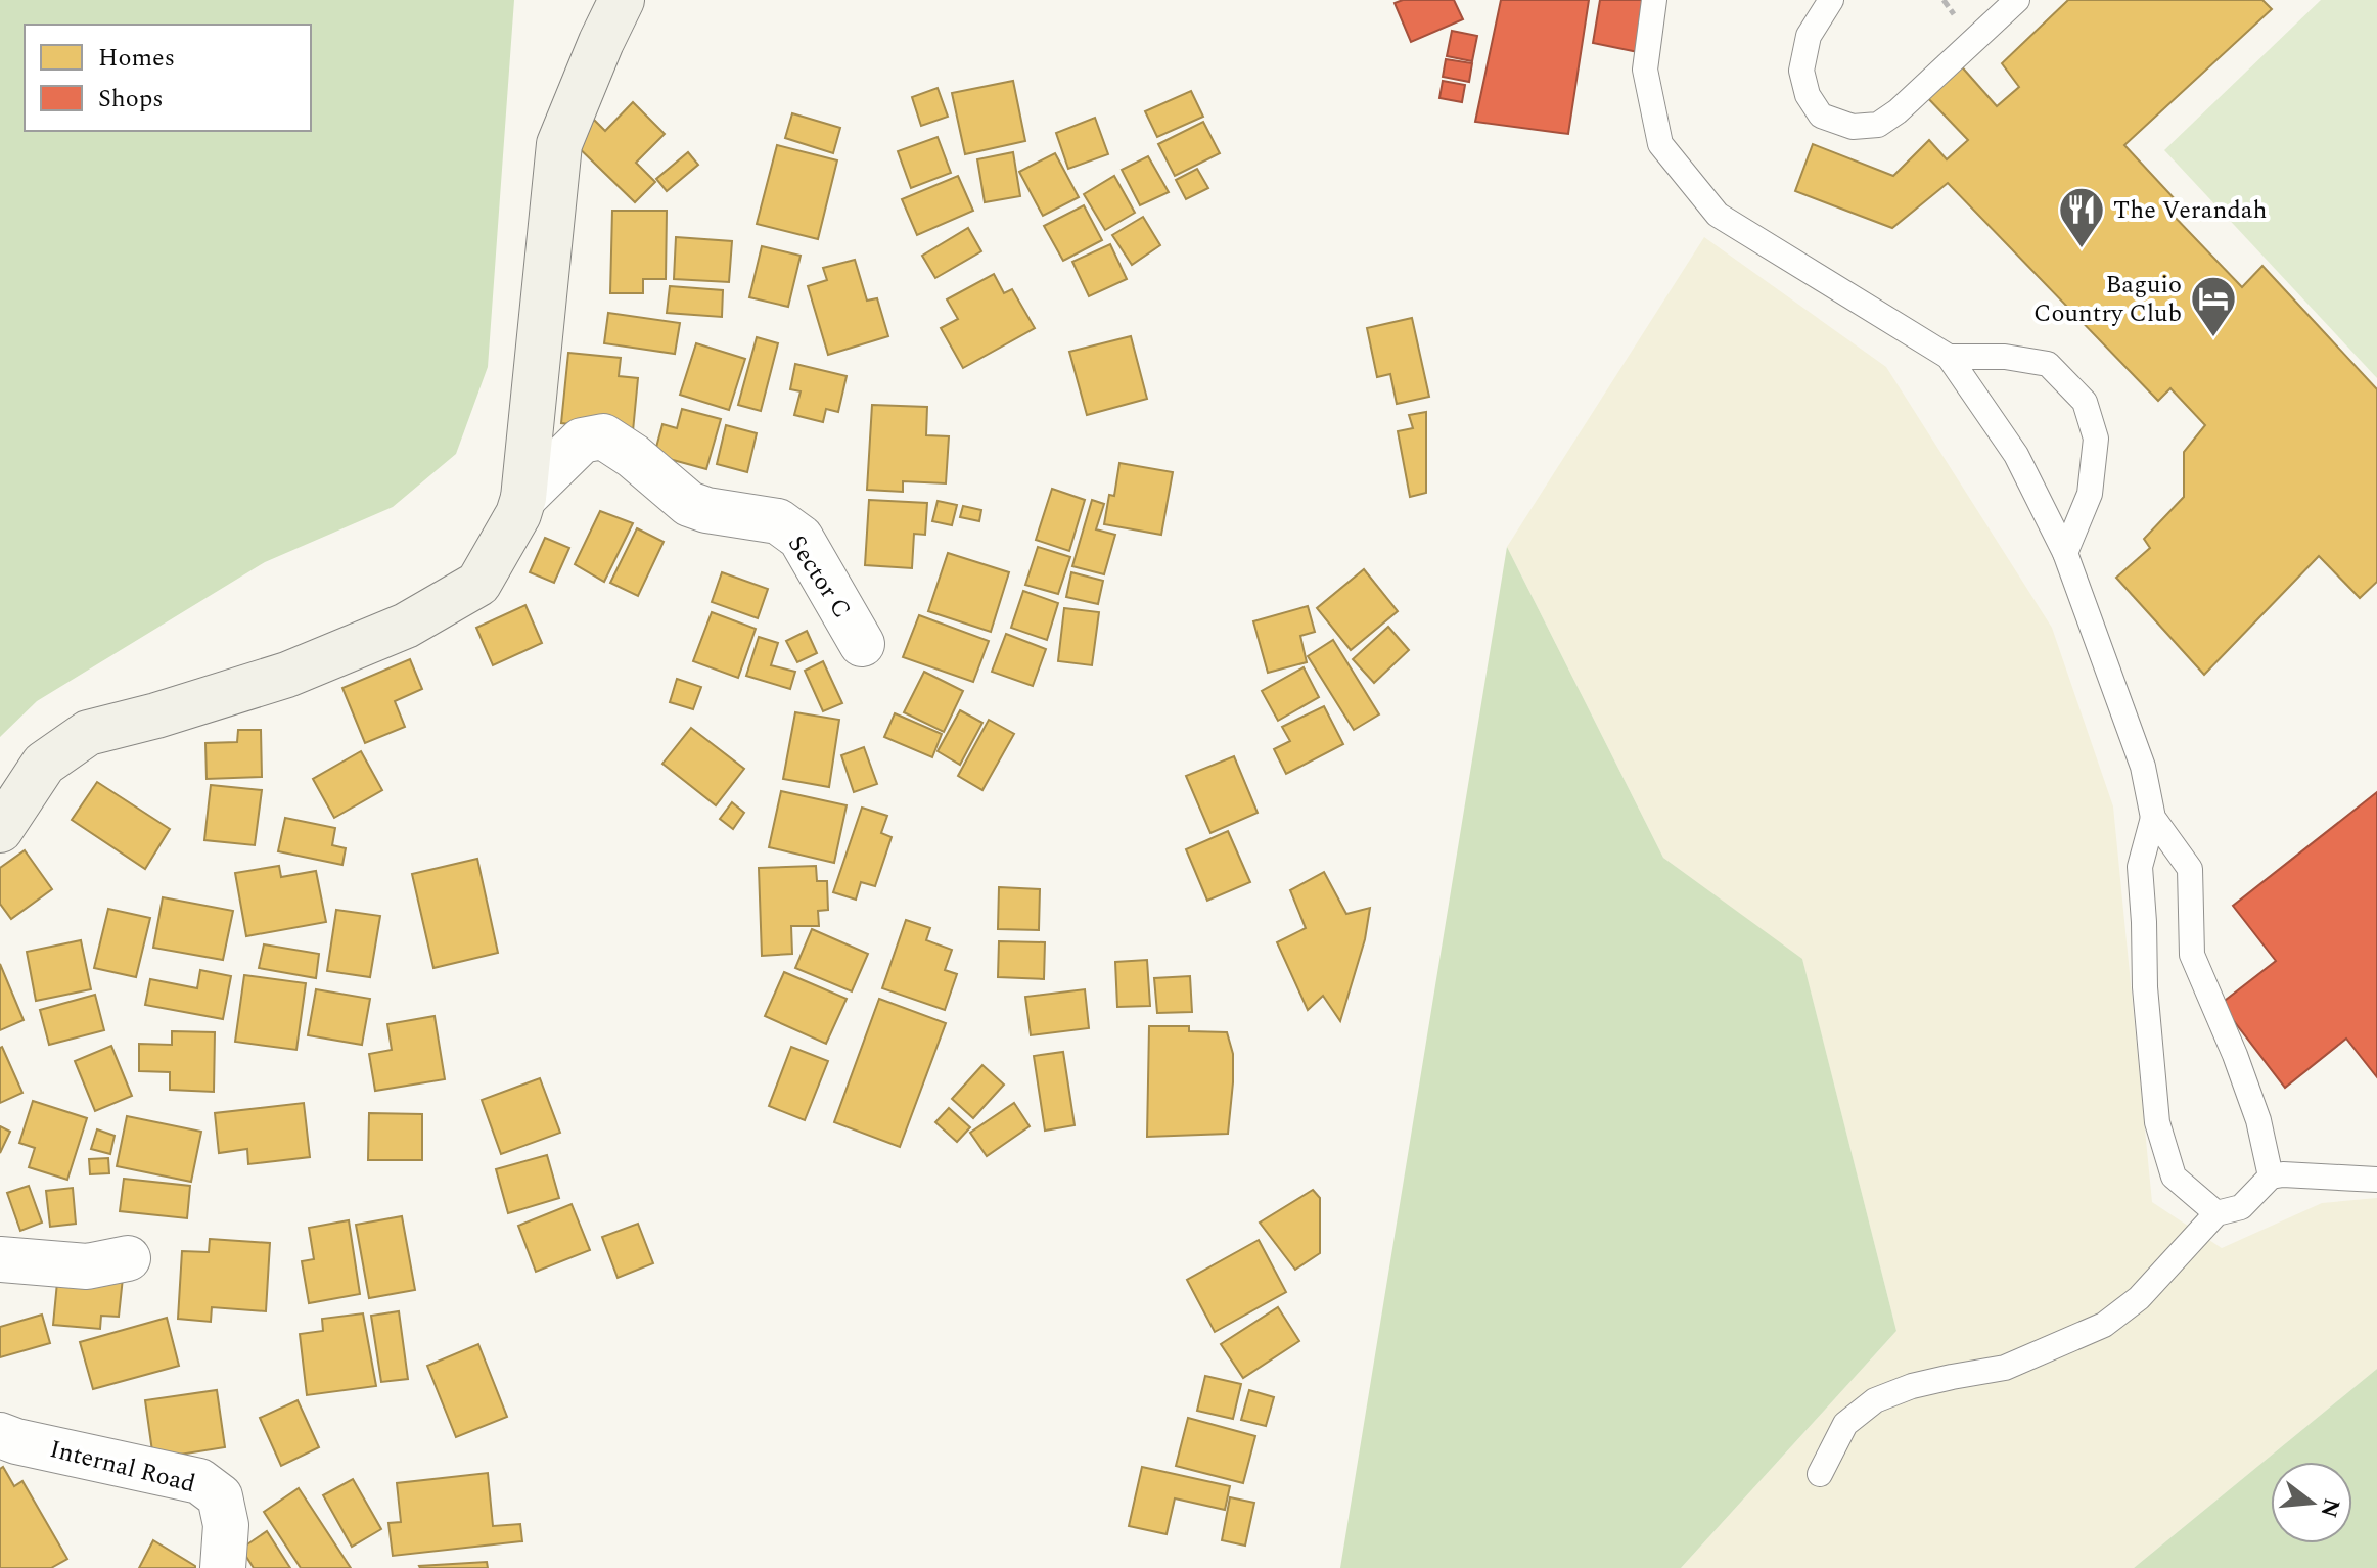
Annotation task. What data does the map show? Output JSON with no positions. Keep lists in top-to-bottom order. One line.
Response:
{"streets":{"street":["Sector C","Internal Road"]},"places":{"restaurant":["The Verandah"],"hotel":["Baguio Country Club"]},"legend":["Homes","Shops"],"north":"right"}
